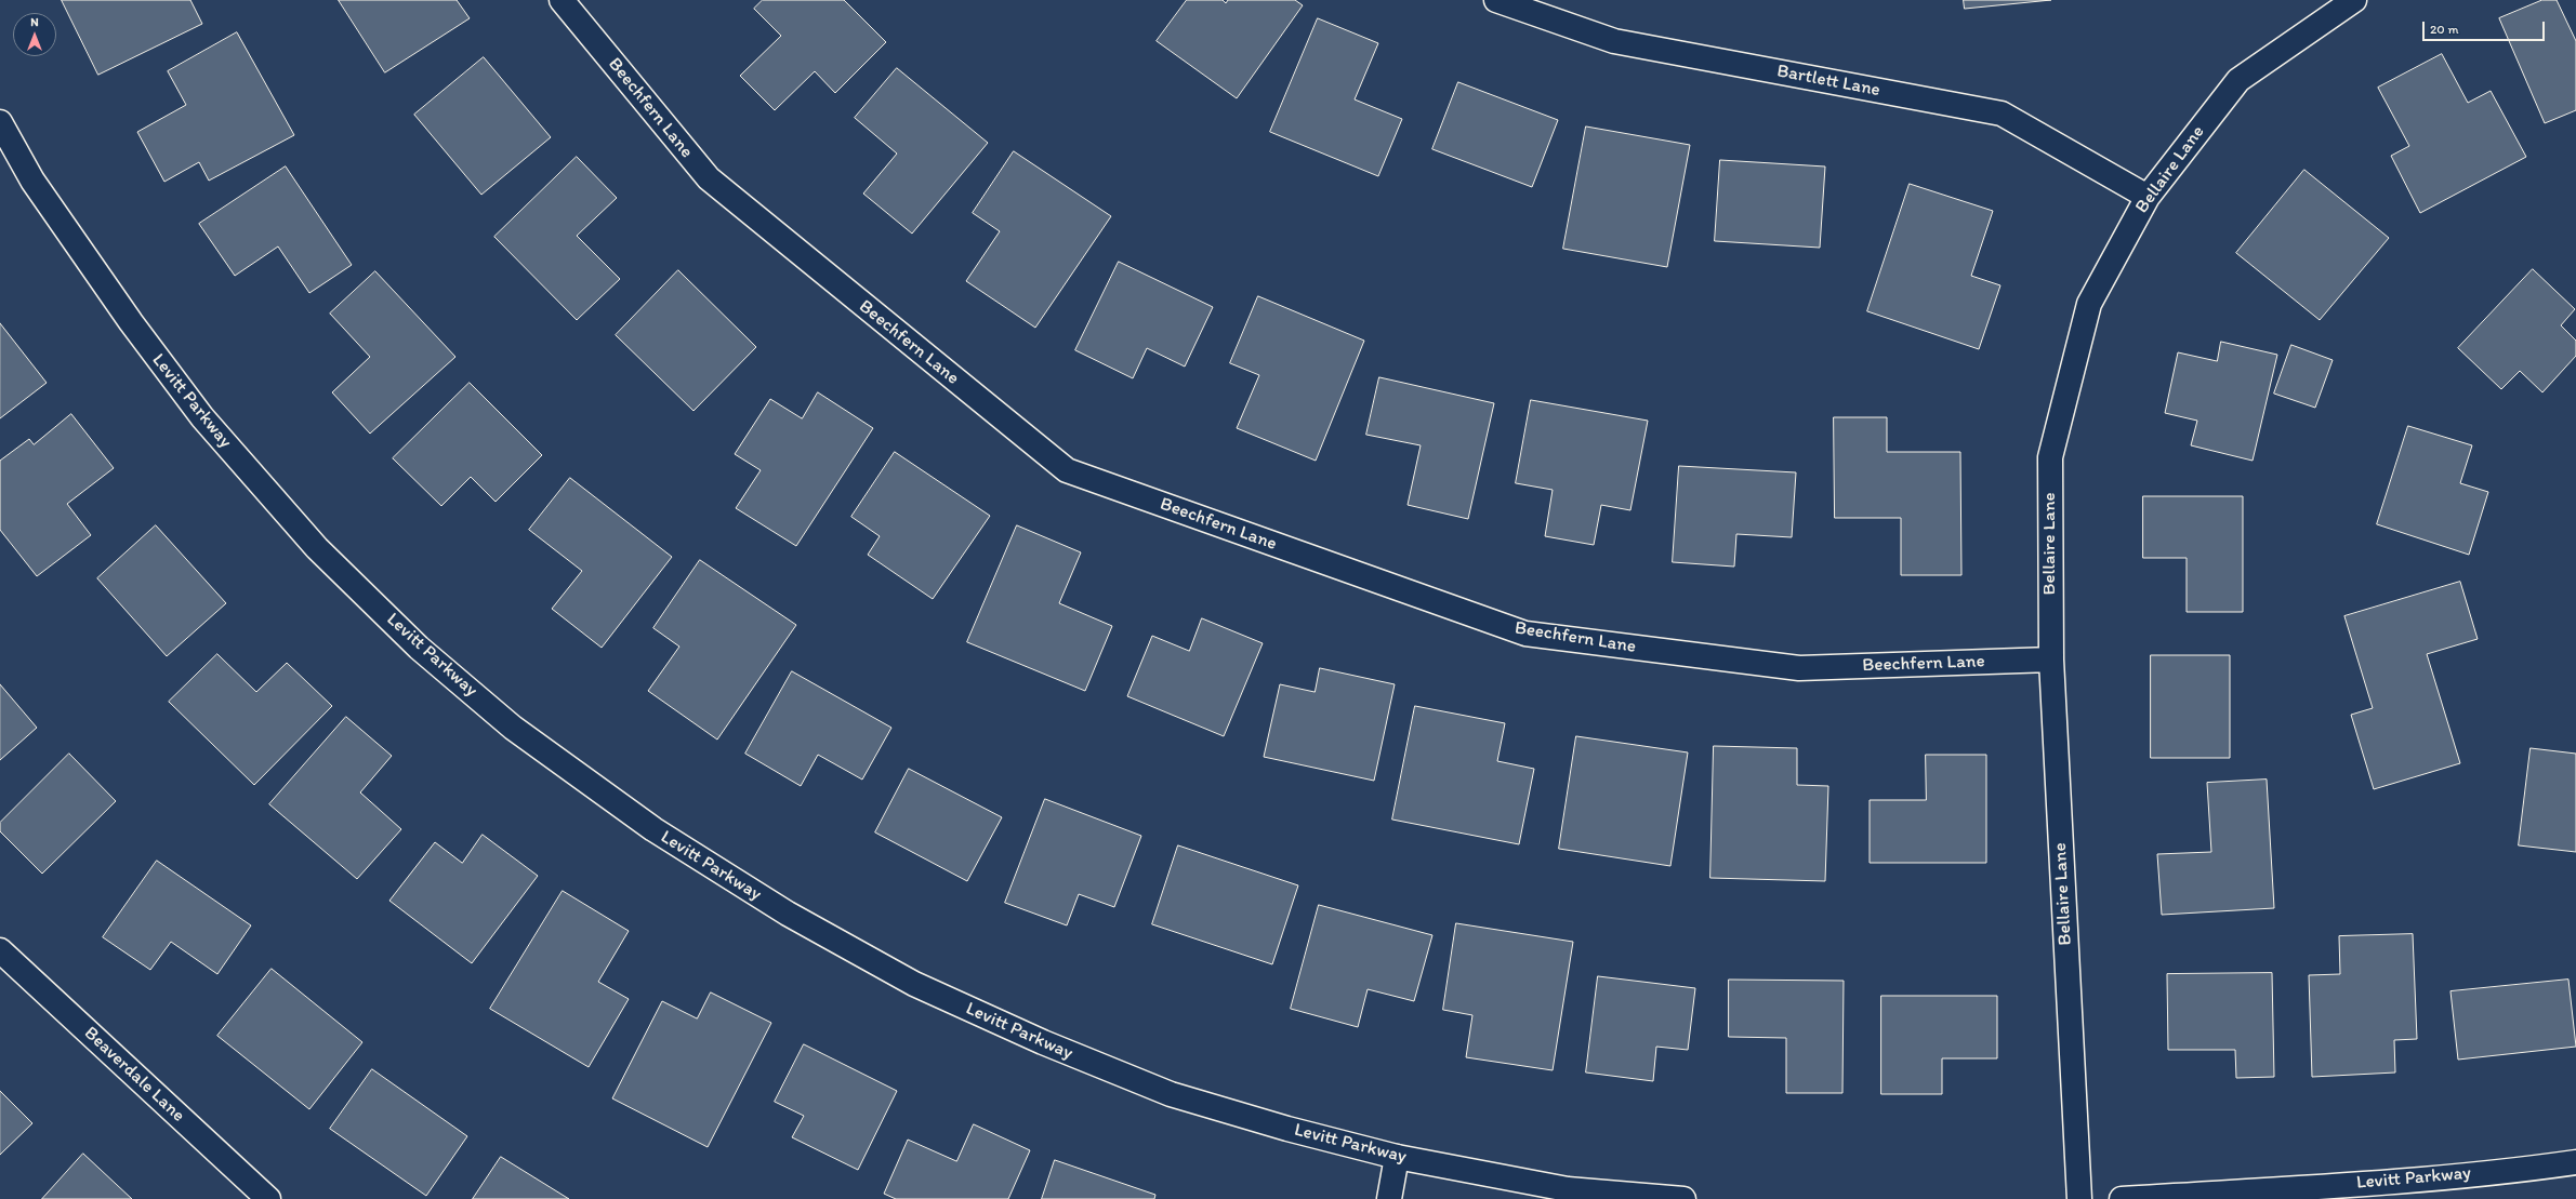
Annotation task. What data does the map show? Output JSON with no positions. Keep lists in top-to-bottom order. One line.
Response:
{"streets":{"street":["Bartlett Lane","Beechfern Lane","Bellaire Lane","Levitt Parkway","Beaverdale Lane"]},"crossings":[["Bartlett Lane","Bellaire Lane"],["Beechfern Lane","Bellaire Lane"]],"scale_bar":"20 m","north":"top"}
